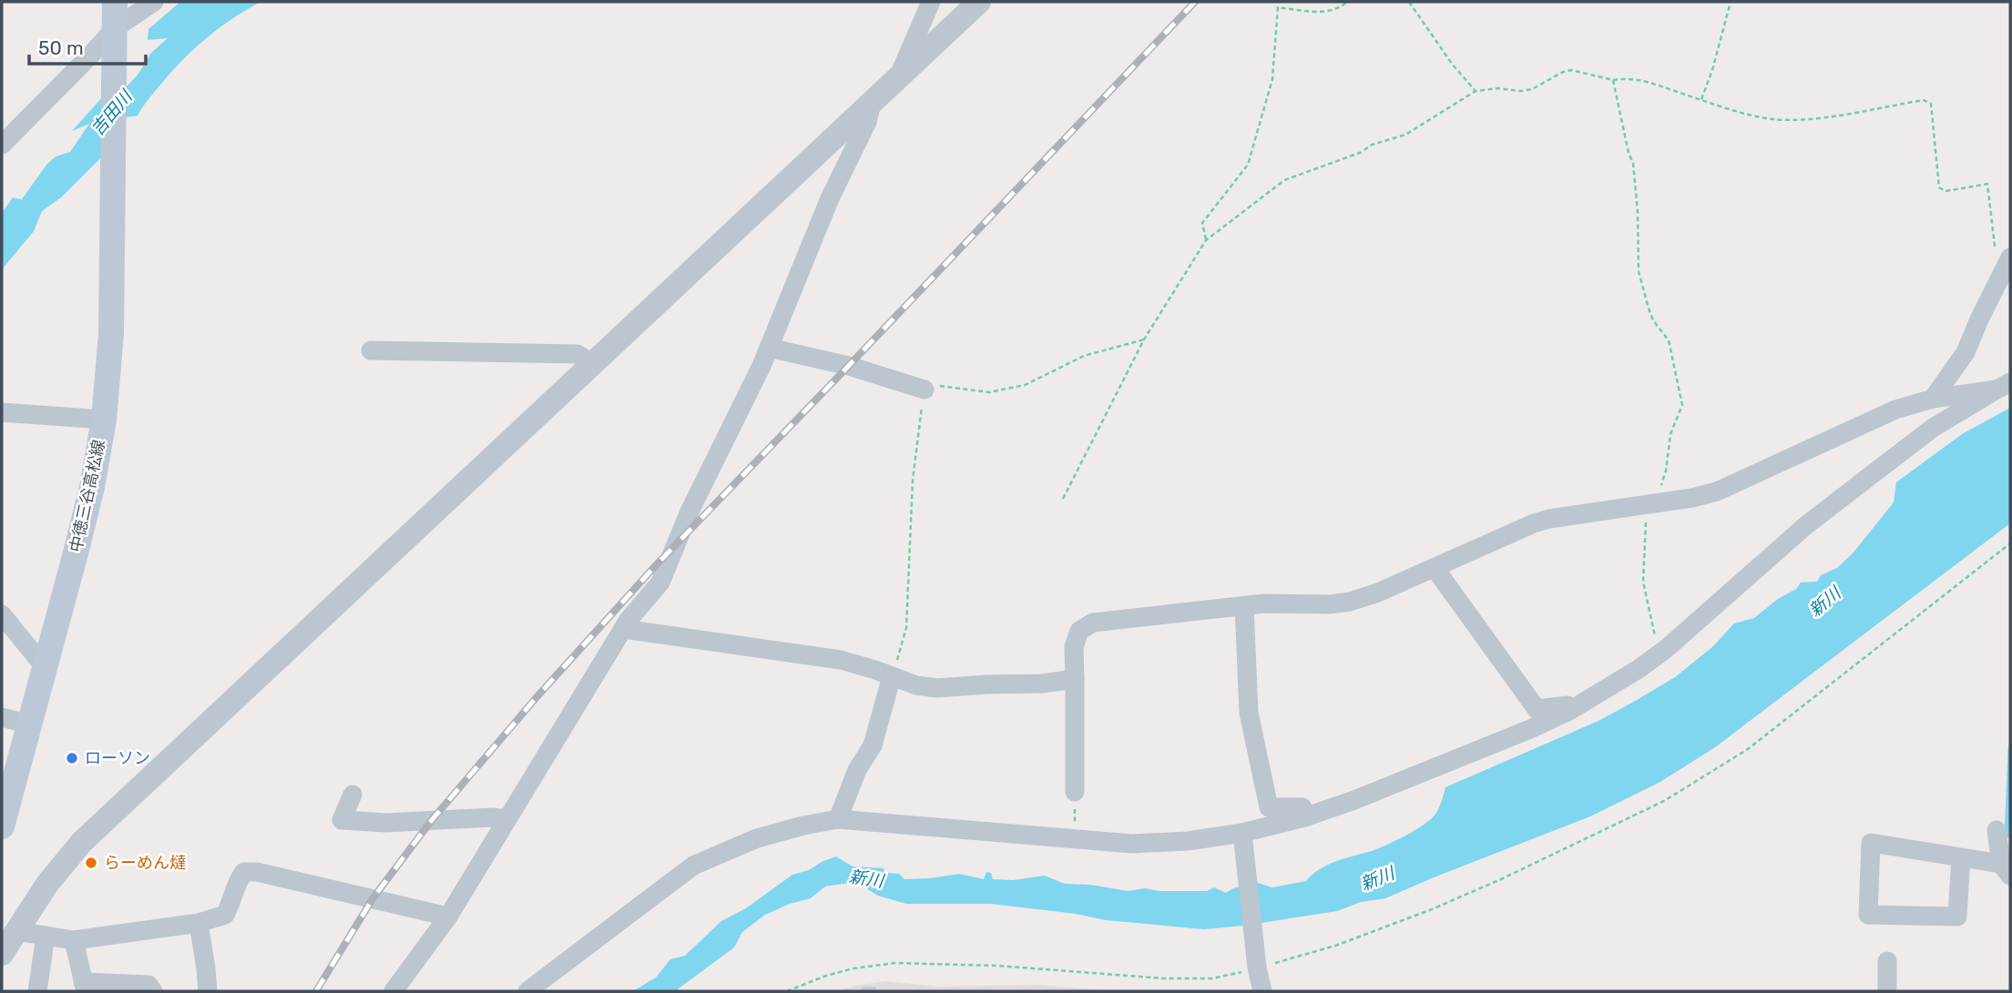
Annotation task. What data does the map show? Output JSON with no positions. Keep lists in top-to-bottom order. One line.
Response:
{"streets":{"main road":["中徳三谷高松線"]},"water":["吉田川","新川"],"places":["ローソン","らーめん燵"],"scale_bar":"50 m"}
